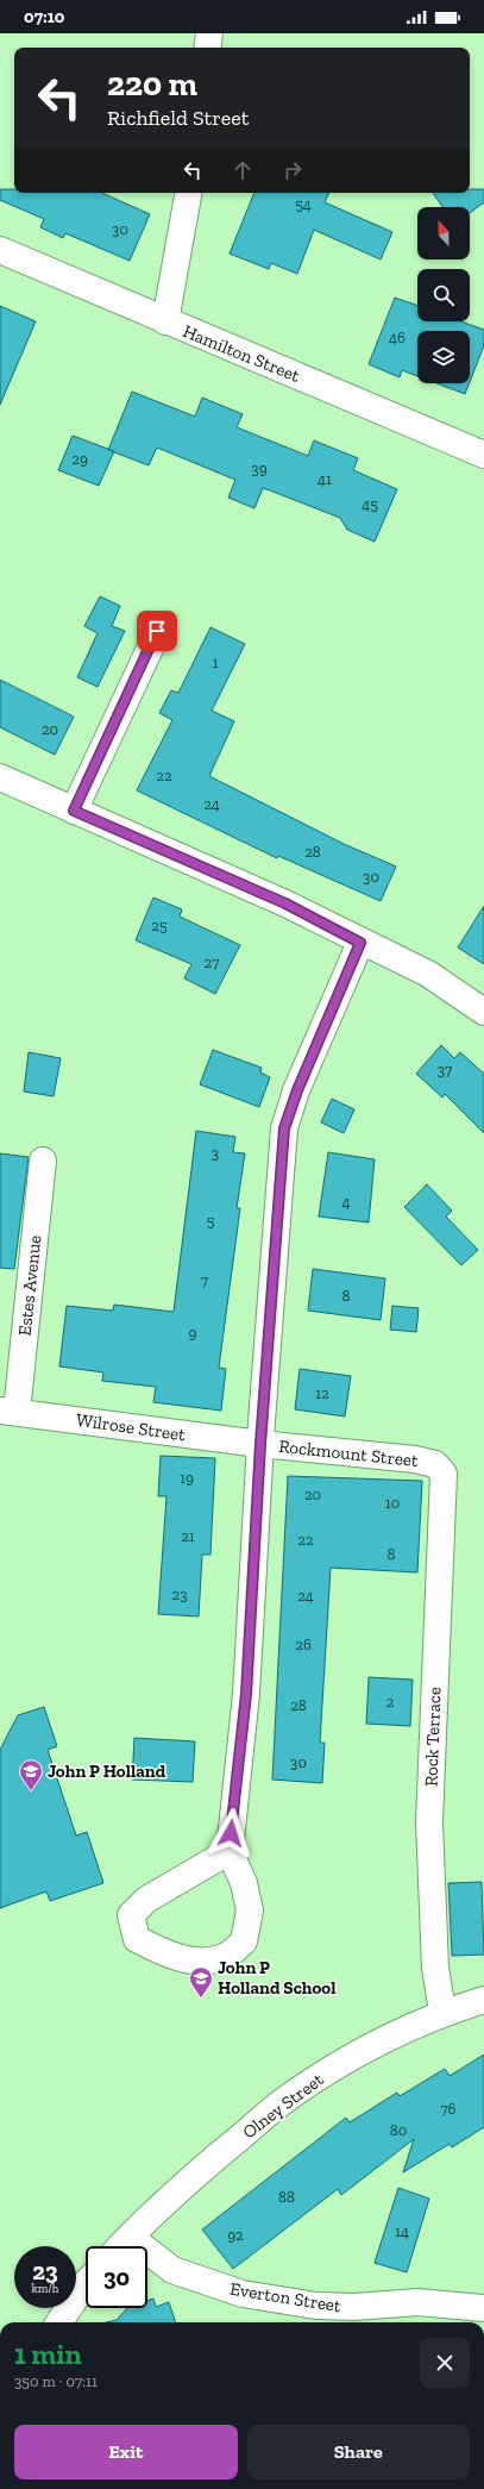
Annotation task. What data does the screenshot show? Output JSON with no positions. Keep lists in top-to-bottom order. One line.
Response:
{"streets":{"street":["Hamilton Street","Estes Avenue","Wilrose Street","Rockmount Street","Rock Terrace","Olney Street","Everton Street"]},"crossings":[["Estes Avenue","Wilrose Street"],["Wilrose Street","Rockmount Street"],["Rockmount Street","Rock Terrace"],["Rock Terrace","Olney Street"],["Olney Street","Everton Street"]],"places":{"school or university":["John P Holland","John P Holland School"]},"house_numbers":["54","30","46","29","39","41","45","1","20","22","24","28","30","25","27","37","3","4","5","7","8","9","12","19","20","10","21","22","8","23","24","26","2","28","30","76","80","88","14","92"],"north":"top","page":{"status":"07:10","turn":["220 m","Richfield Street"],"speed":"23 km/h","limit":"30","heading":["1 min","350 m · 07:11"],"buttons":["Exit","Share"]}}
